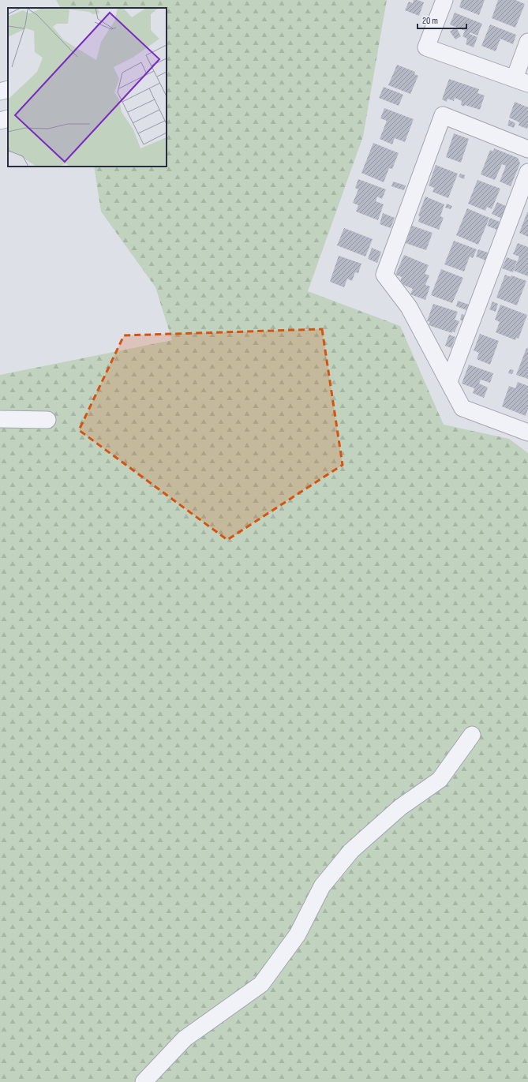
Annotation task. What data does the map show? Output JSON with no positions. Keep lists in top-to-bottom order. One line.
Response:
{"scale_bar":"20 m"}
